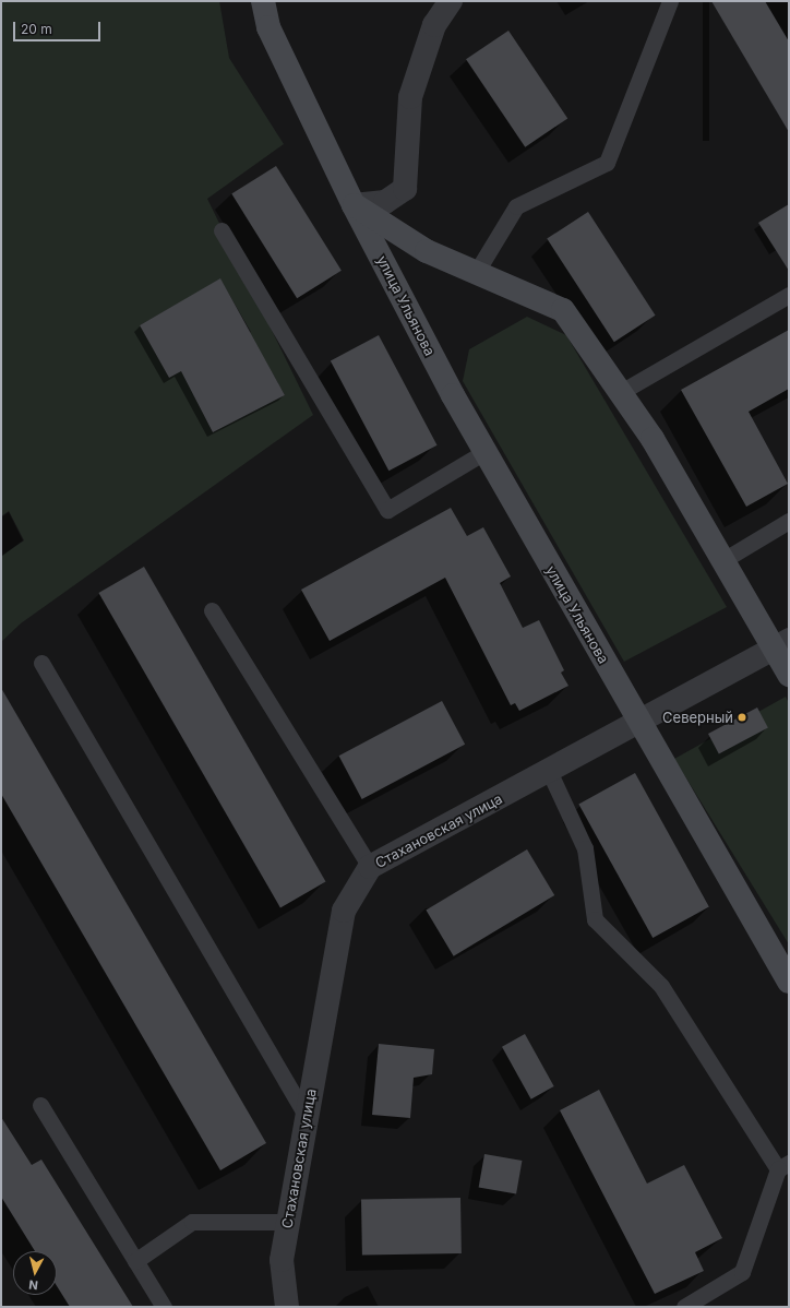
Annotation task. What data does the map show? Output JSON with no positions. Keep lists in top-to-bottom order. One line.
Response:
{"streets":{"street":["улица Ульянова","Стахановская улица"]},"crossings":[["улица Ульянова","Стахановская улица"]],"places":["Северный"],"scale_bar":"20 m","north":"bottom"}
